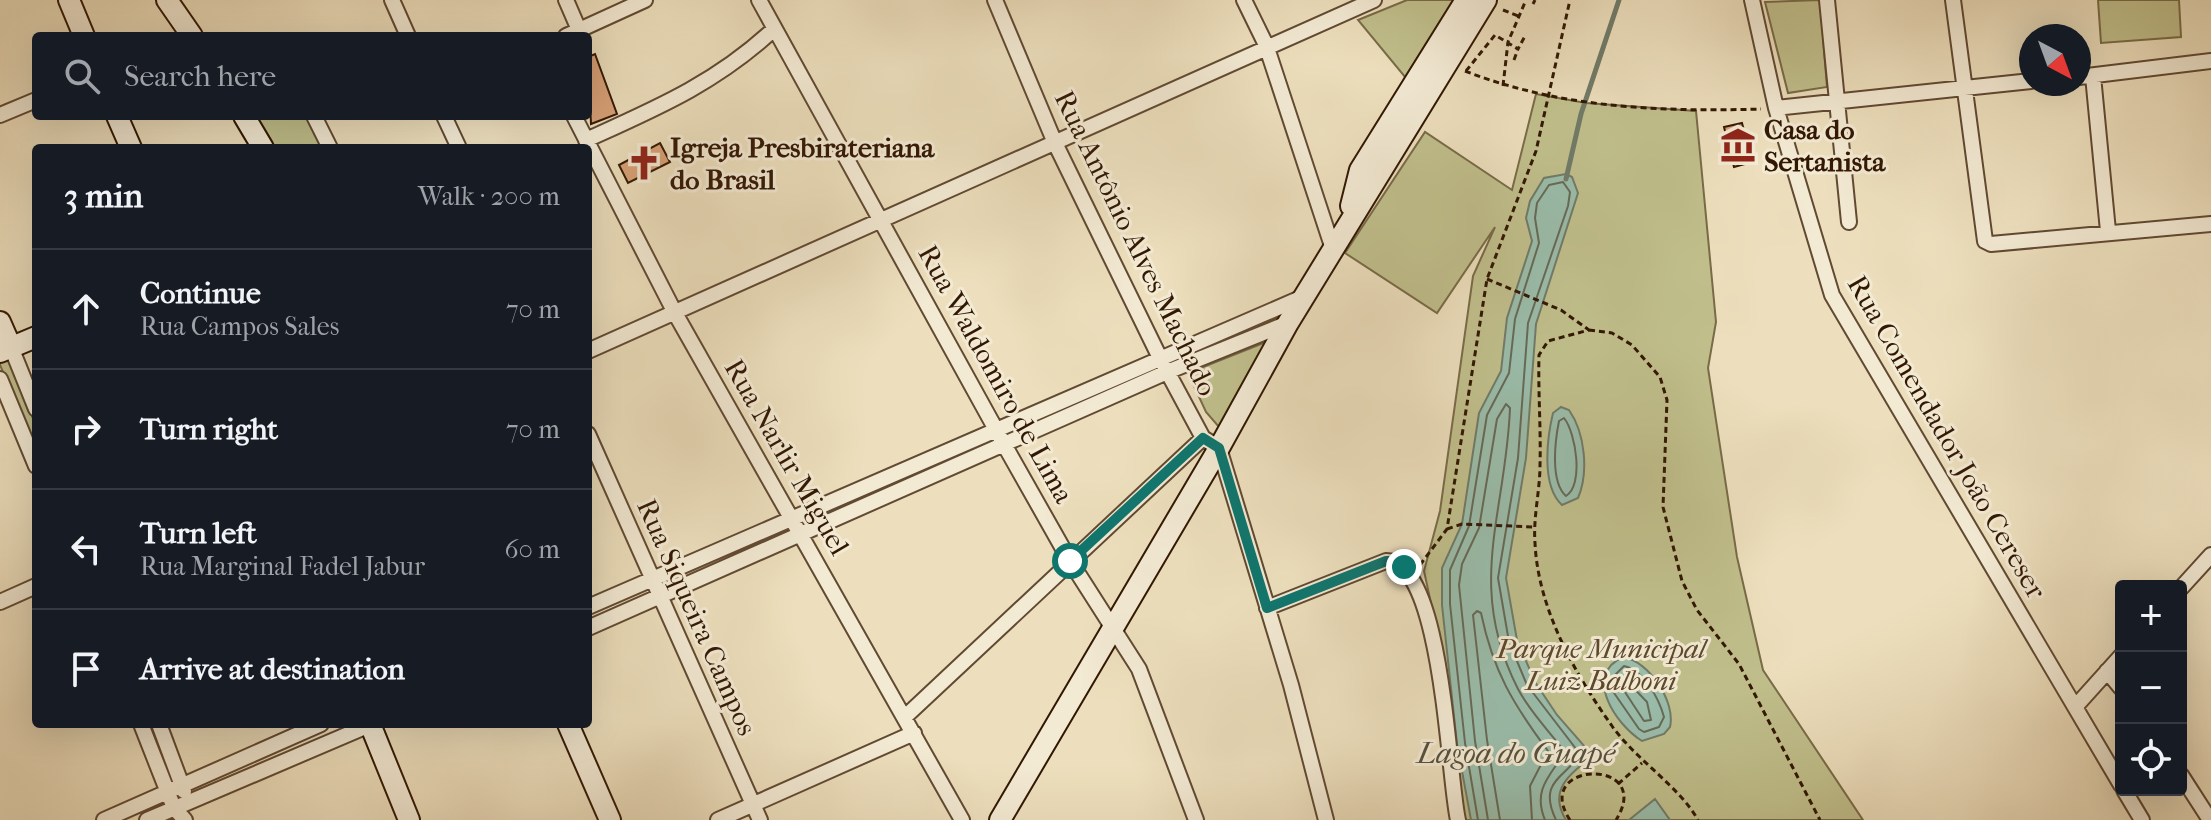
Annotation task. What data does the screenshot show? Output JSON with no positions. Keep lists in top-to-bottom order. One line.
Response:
{"streets":{"street":["Rua Antônio Alves Machado","Rua Waldomiro de Lima","Rua Comendador João Cereser","Rua Narlir Miguel","Rua Siqueira Campos"]},"water":["Lagoa do Guapé"],"parks":["Parque Municipal Luiz Balboni"],"places":{"museum":["Casa do Sertanista"],"church":["Igreja Presbirateriana do Brasil"]},"north":"bottom right","page":{"search":"Search here","heading":["3 min","Walk · 200 m"],"list":[["Continue","Rua Campos Sales","70 m"],["Turn right","70 m"],["Turn left","Rua Marginal Fadel Jabur","60 m"],"Arrive at destination"],"map_buttons":["+","−"]}}
